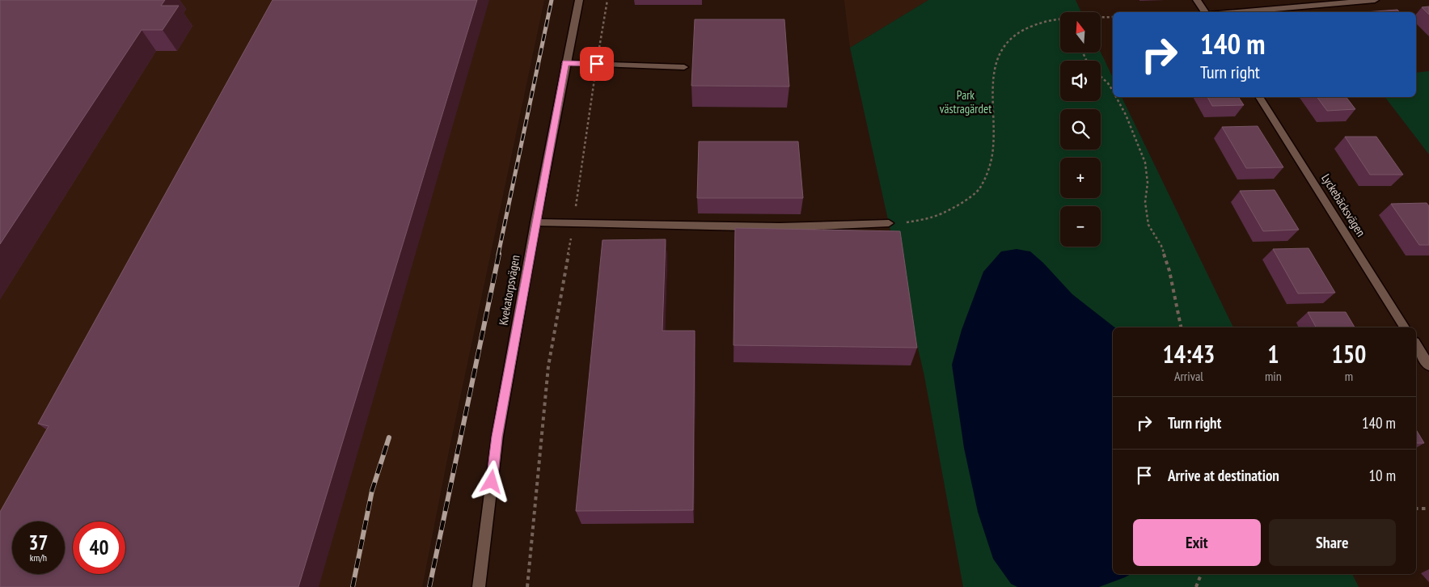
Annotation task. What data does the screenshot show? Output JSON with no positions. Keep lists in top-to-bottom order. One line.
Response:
{"streets":{"street":["Lyckebäcksvägen","Kvekatorpsvägen"]},"parks":["Park västragärdet"],"north":"top","page":{"map_buttons":["+","−"],"turn":["140 m","Turn right"],"eta":["14:43","Arrival","1","min","150","m"],"list":[{"name":"Turn right","value":"140 m"},{"name":"Arrive at destination","value":"10 m"}],"buttons":["Exit","Share"],"speed":"37 km/h","limit":"40"}}
